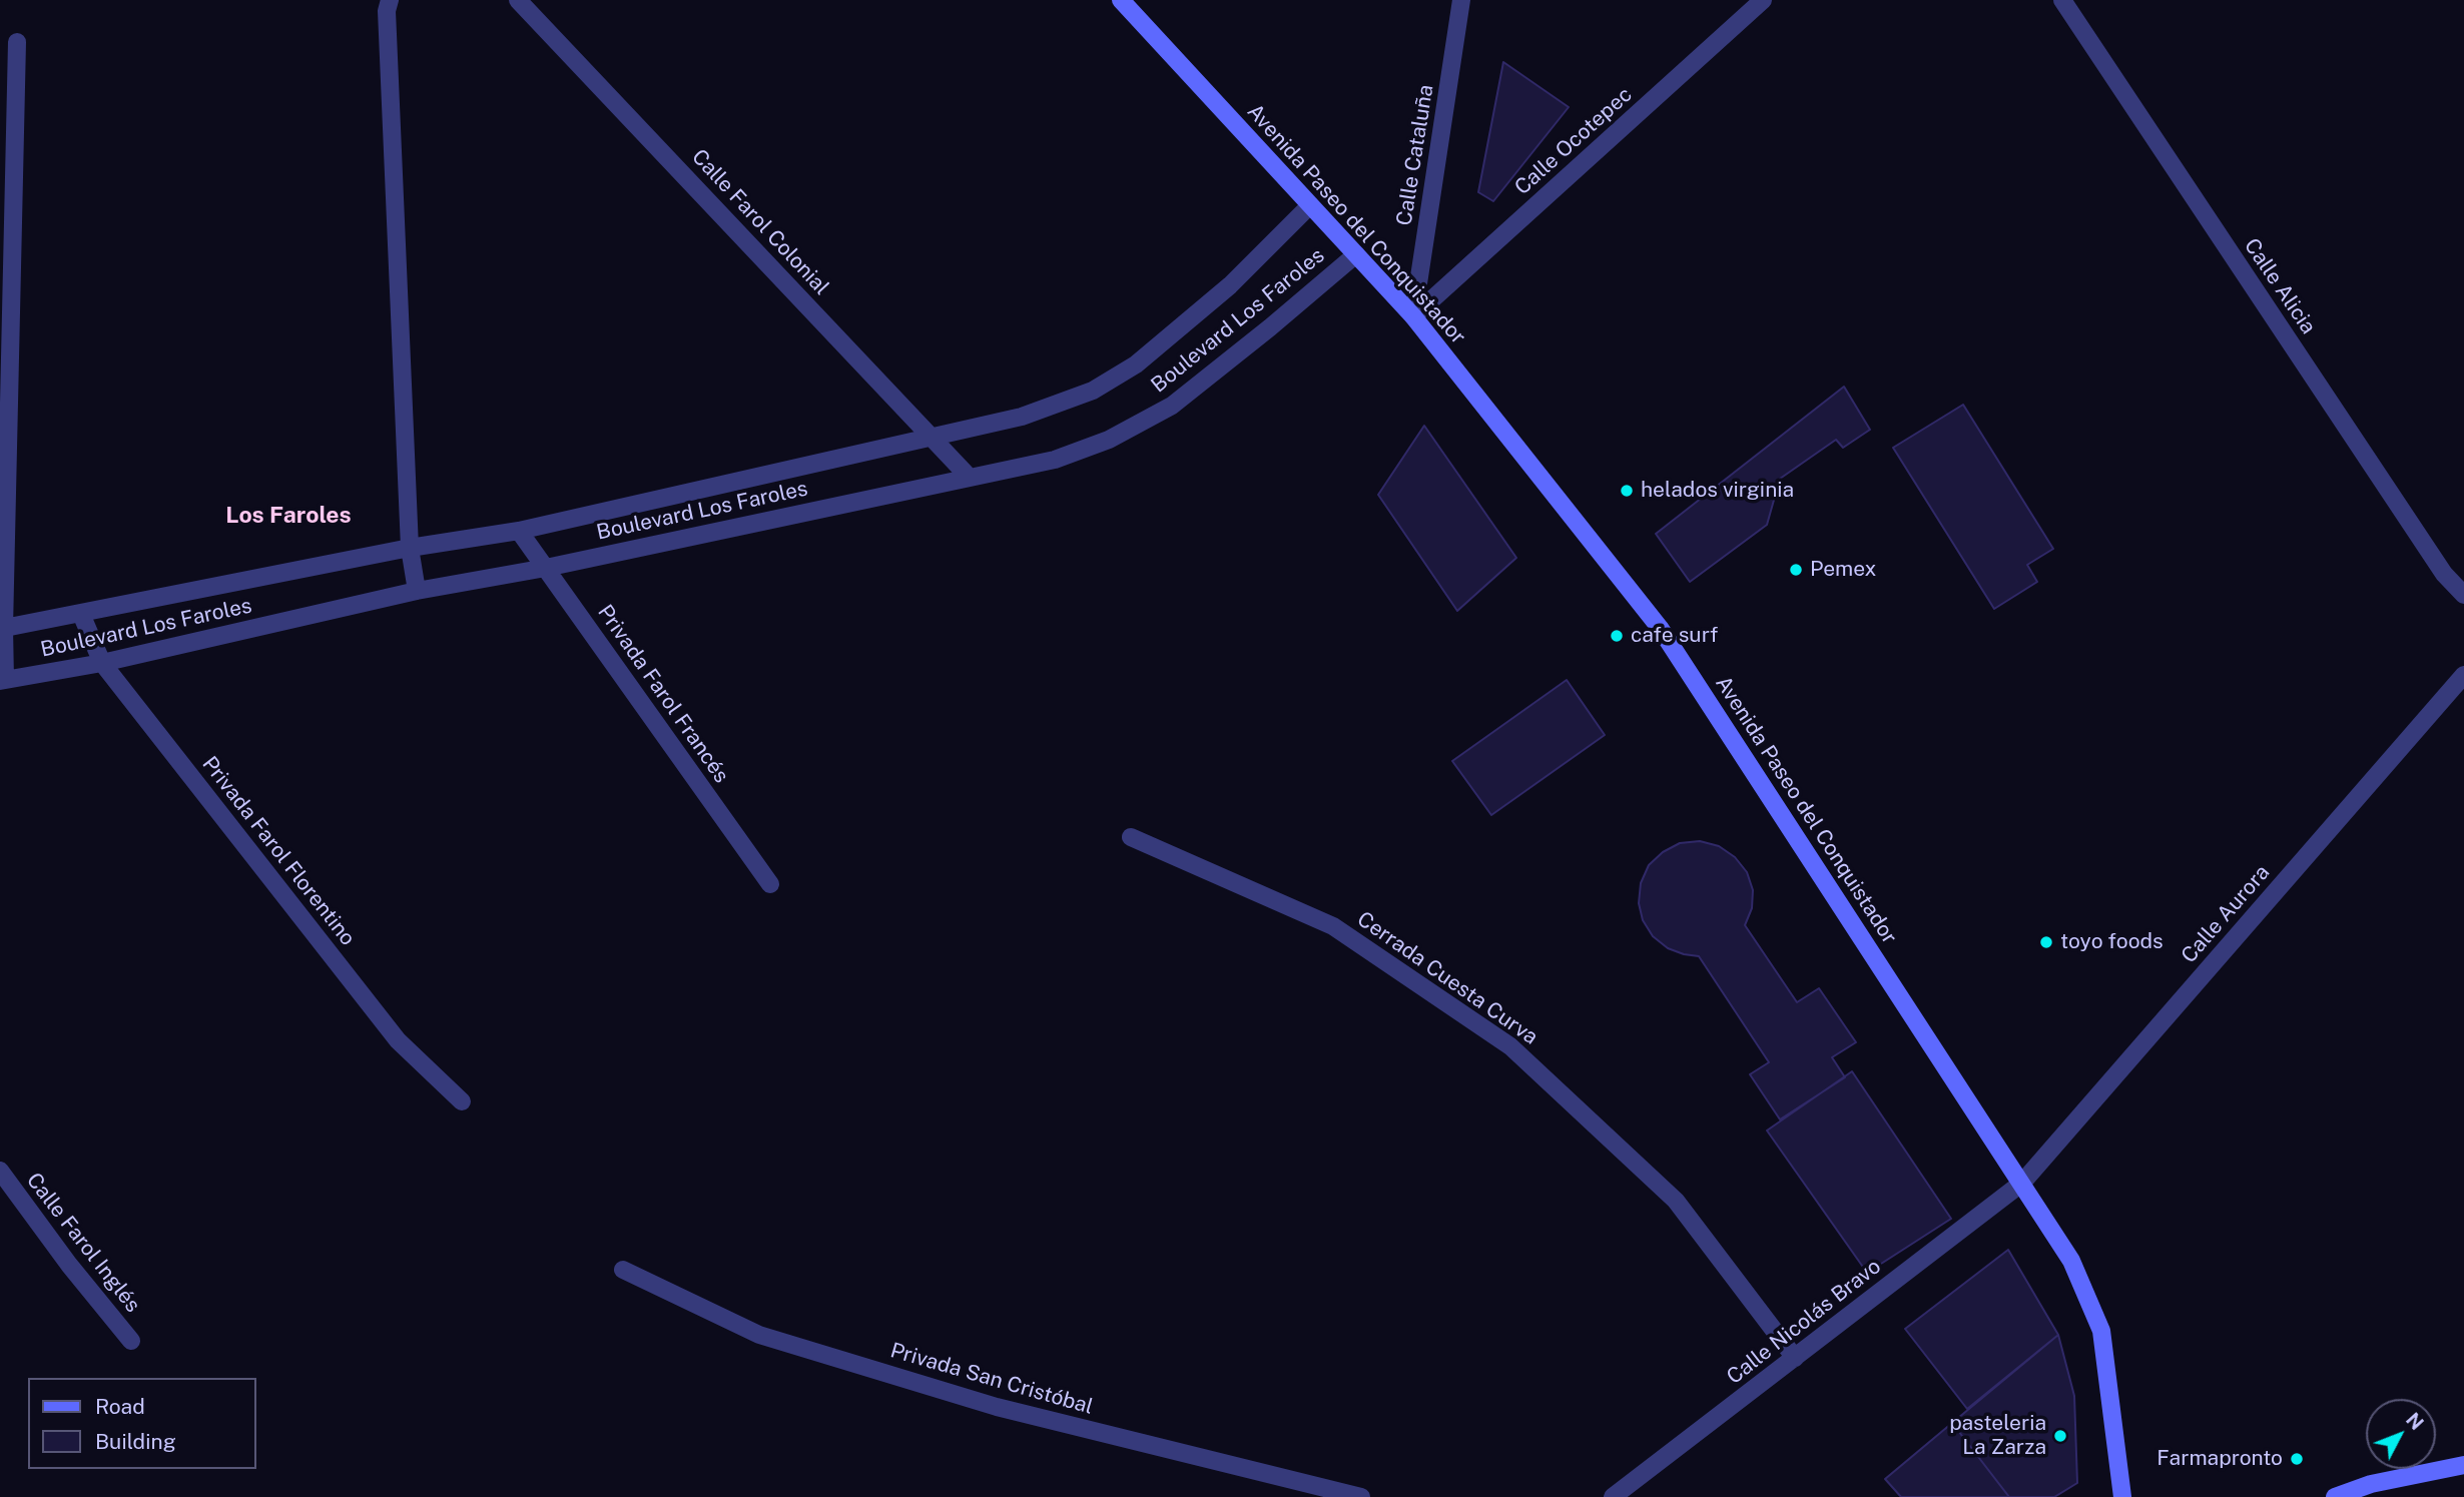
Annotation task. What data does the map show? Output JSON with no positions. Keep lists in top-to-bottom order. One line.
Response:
{"streets":{"main road":["Avenida Paseo del Conquistador"],"street":["Calle Ocotepec","Calle Cataluña","Calle Farol Colonial","Calle Alicia","Boulevard Los Faroles","Privada Farol Francés","Privada Farol Florentino","Calle Aurora","Cerrada Cuesta Curva","Calle Farol Inglés","Calle Nicolás Bravo","Privada San Cristóbal"]},"crossings":[["Calle Ocotepec","Calle Cataluña"],["Calle Ocotepec","Avenida Paseo del Conquistador"],["Calle Cataluña","Avenida Paseo del Conquistador"],["Calle Farol Colonial","Boulevard Los Faroles"],["Avenida Paseo del Conquistador","Boulevard Los Faroles"],["Avenida Paseo del Conquistador","Calle Aurora"],["Avenida Paseo del Conquistador","Calle Nicolás Bravo"],["Boulevard Los Faroles","Privada Farol Francés"],["Boulevard Los Faroles","Privada Farol Florentino"],["Calle Aurora","Calle Nicolás Bravo"],["Cerrada Cuesta Curva","Calle Nicolás Bravo"]],"districts":["Los Faroles"],"places":["helados virginia","Pemex","cafe surf","toyo foods","pasteleria La Zarza","Farmapronto"],"legend":["Road","Building"],"north":"top right"}
